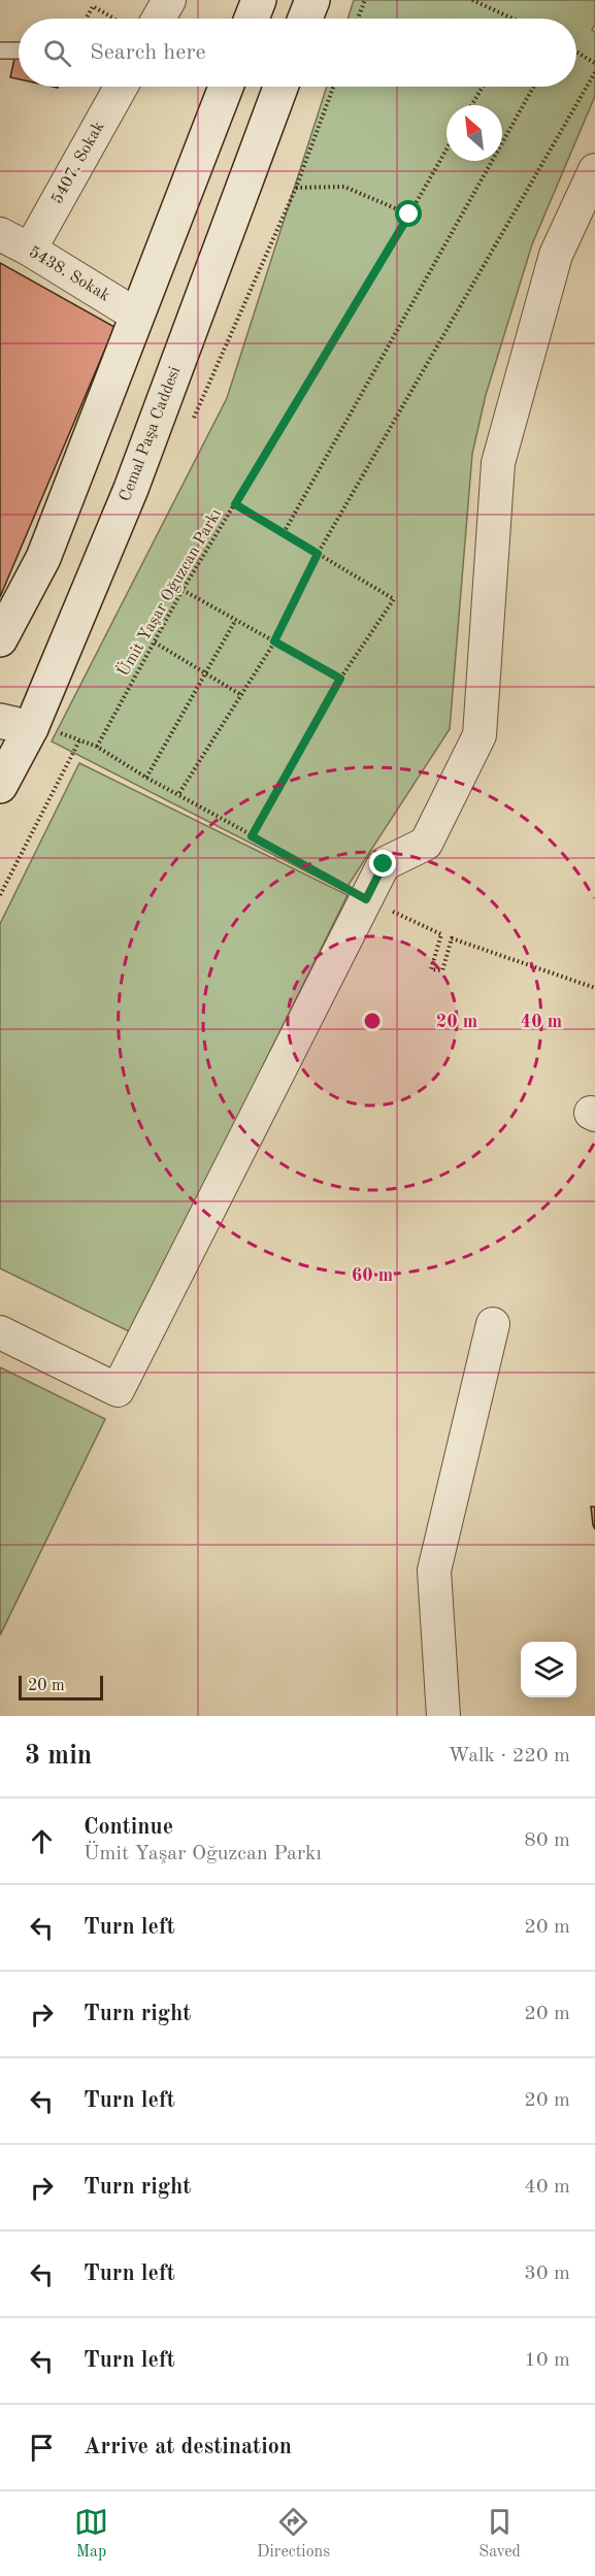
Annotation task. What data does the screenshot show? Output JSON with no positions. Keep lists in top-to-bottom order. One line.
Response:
{"streets":{"main road":["Cemal Paşa Caddesi"],"street":["5407. Sokak","5438. Sokak"],"path":["Ümit Yaşar Oğuzcan Parkı"]},"crossings":[["5407. Sokak","5438. Sokak"]],"scale_bar":"20 m","north":"top left","page":{"search":"Search here","scale":"20 m","heading":["3 min","Walk · 220 m"],"list":[["Continue","Ümit Yaşar Oğuzcan Parkı","80 m"],["Turn left","20 m"],["Turn right","20 m"],["Turn left","20 m"],["Turn right","40 m"],["Turn left","30 m"],["Turn left","10 m"],"Arrive at destination"],"nav":["Map","Directions","Saved"]},"rings":["20 m","40 m","60 m"]}
